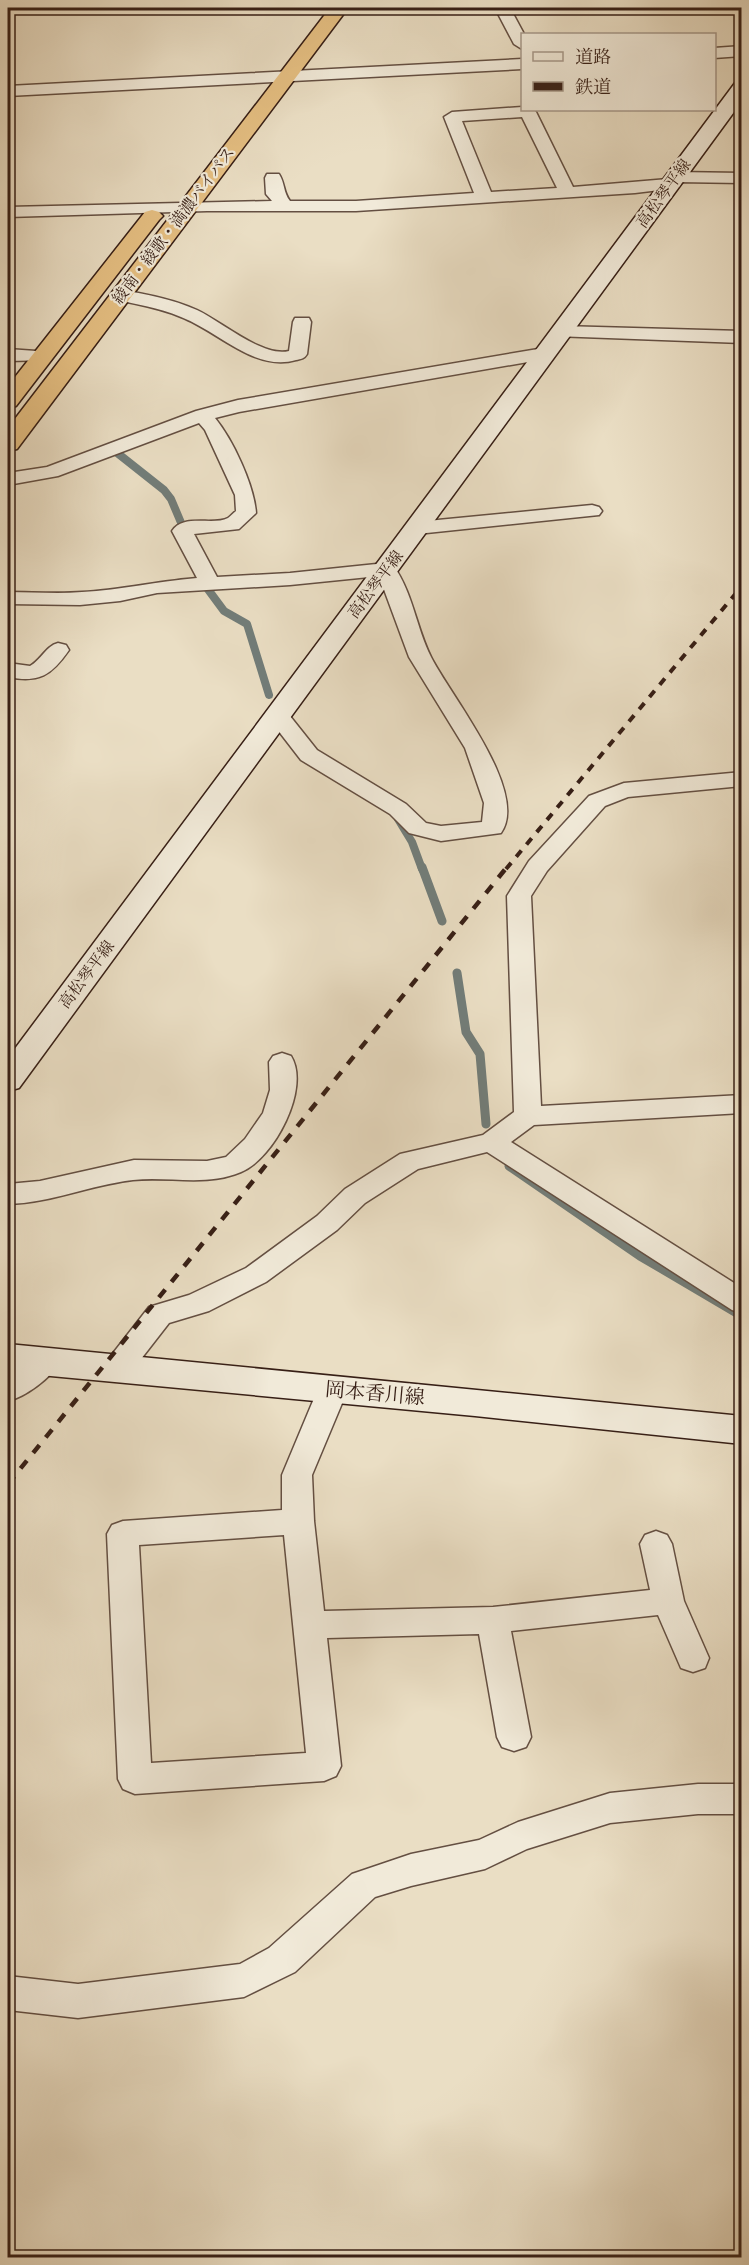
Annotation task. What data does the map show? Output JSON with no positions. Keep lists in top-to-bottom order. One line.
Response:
{"streets":{"highway":["綾南・綾歌・満濃バイパス"],"main road":["高松琴平線","岡本香川線"]},"legend":["道路","鉄道"]}
